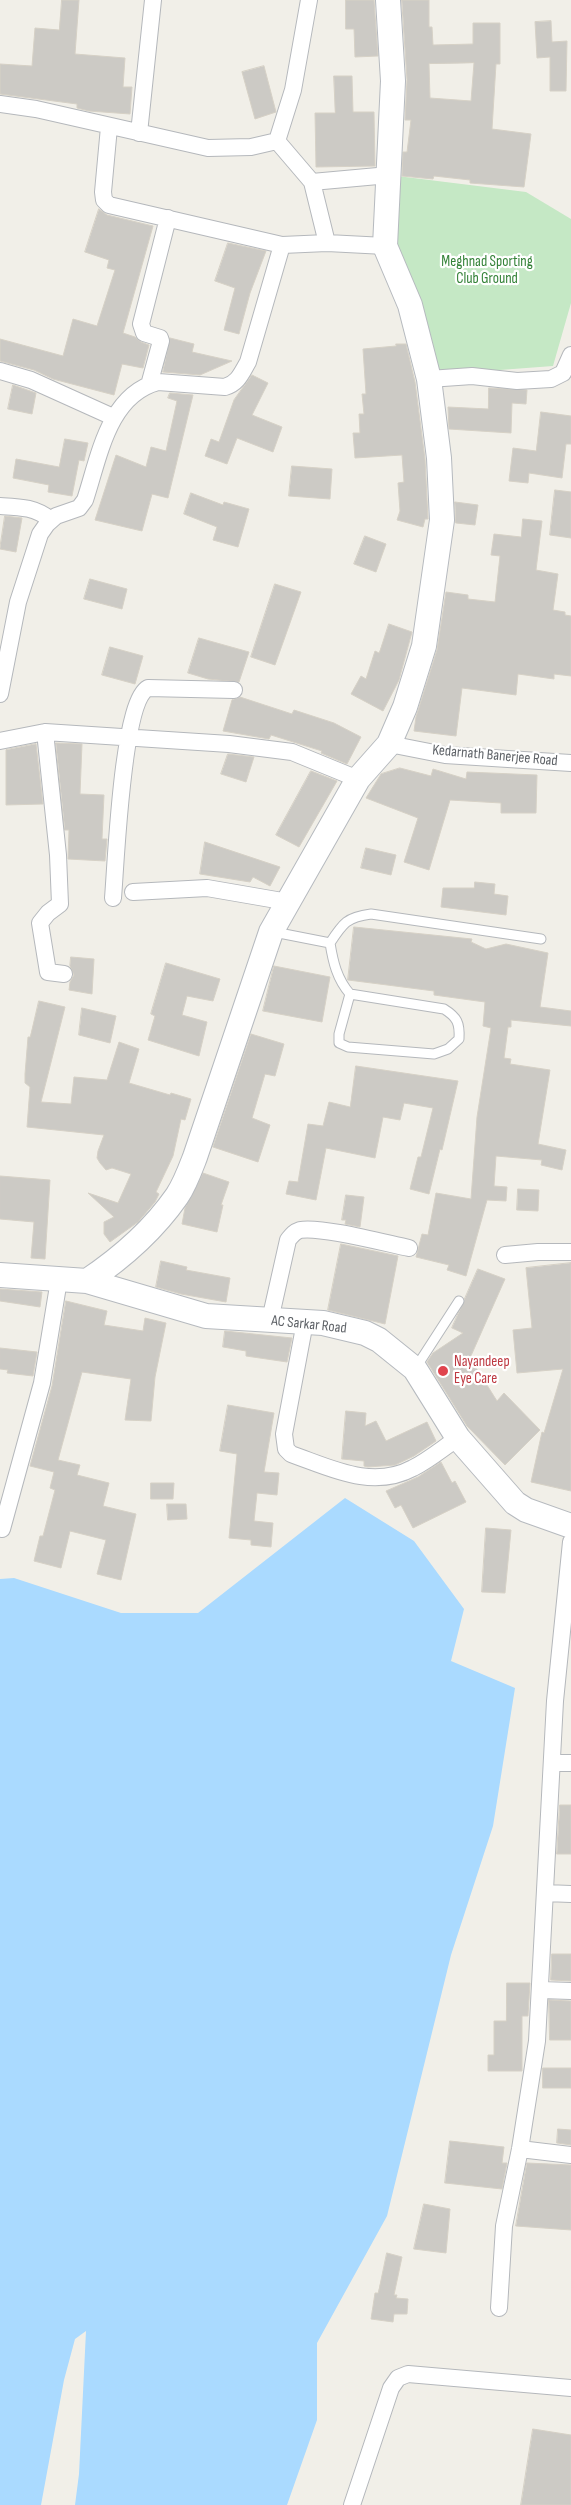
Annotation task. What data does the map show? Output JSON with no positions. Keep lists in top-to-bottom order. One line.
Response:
{"streets":{"street":["Kedarnath Banerjee Road","AC Sarkar Road"]},"parks":["Meghnad Sporting Club Ground"],"places":["Nayandeep Eye Care"]}
